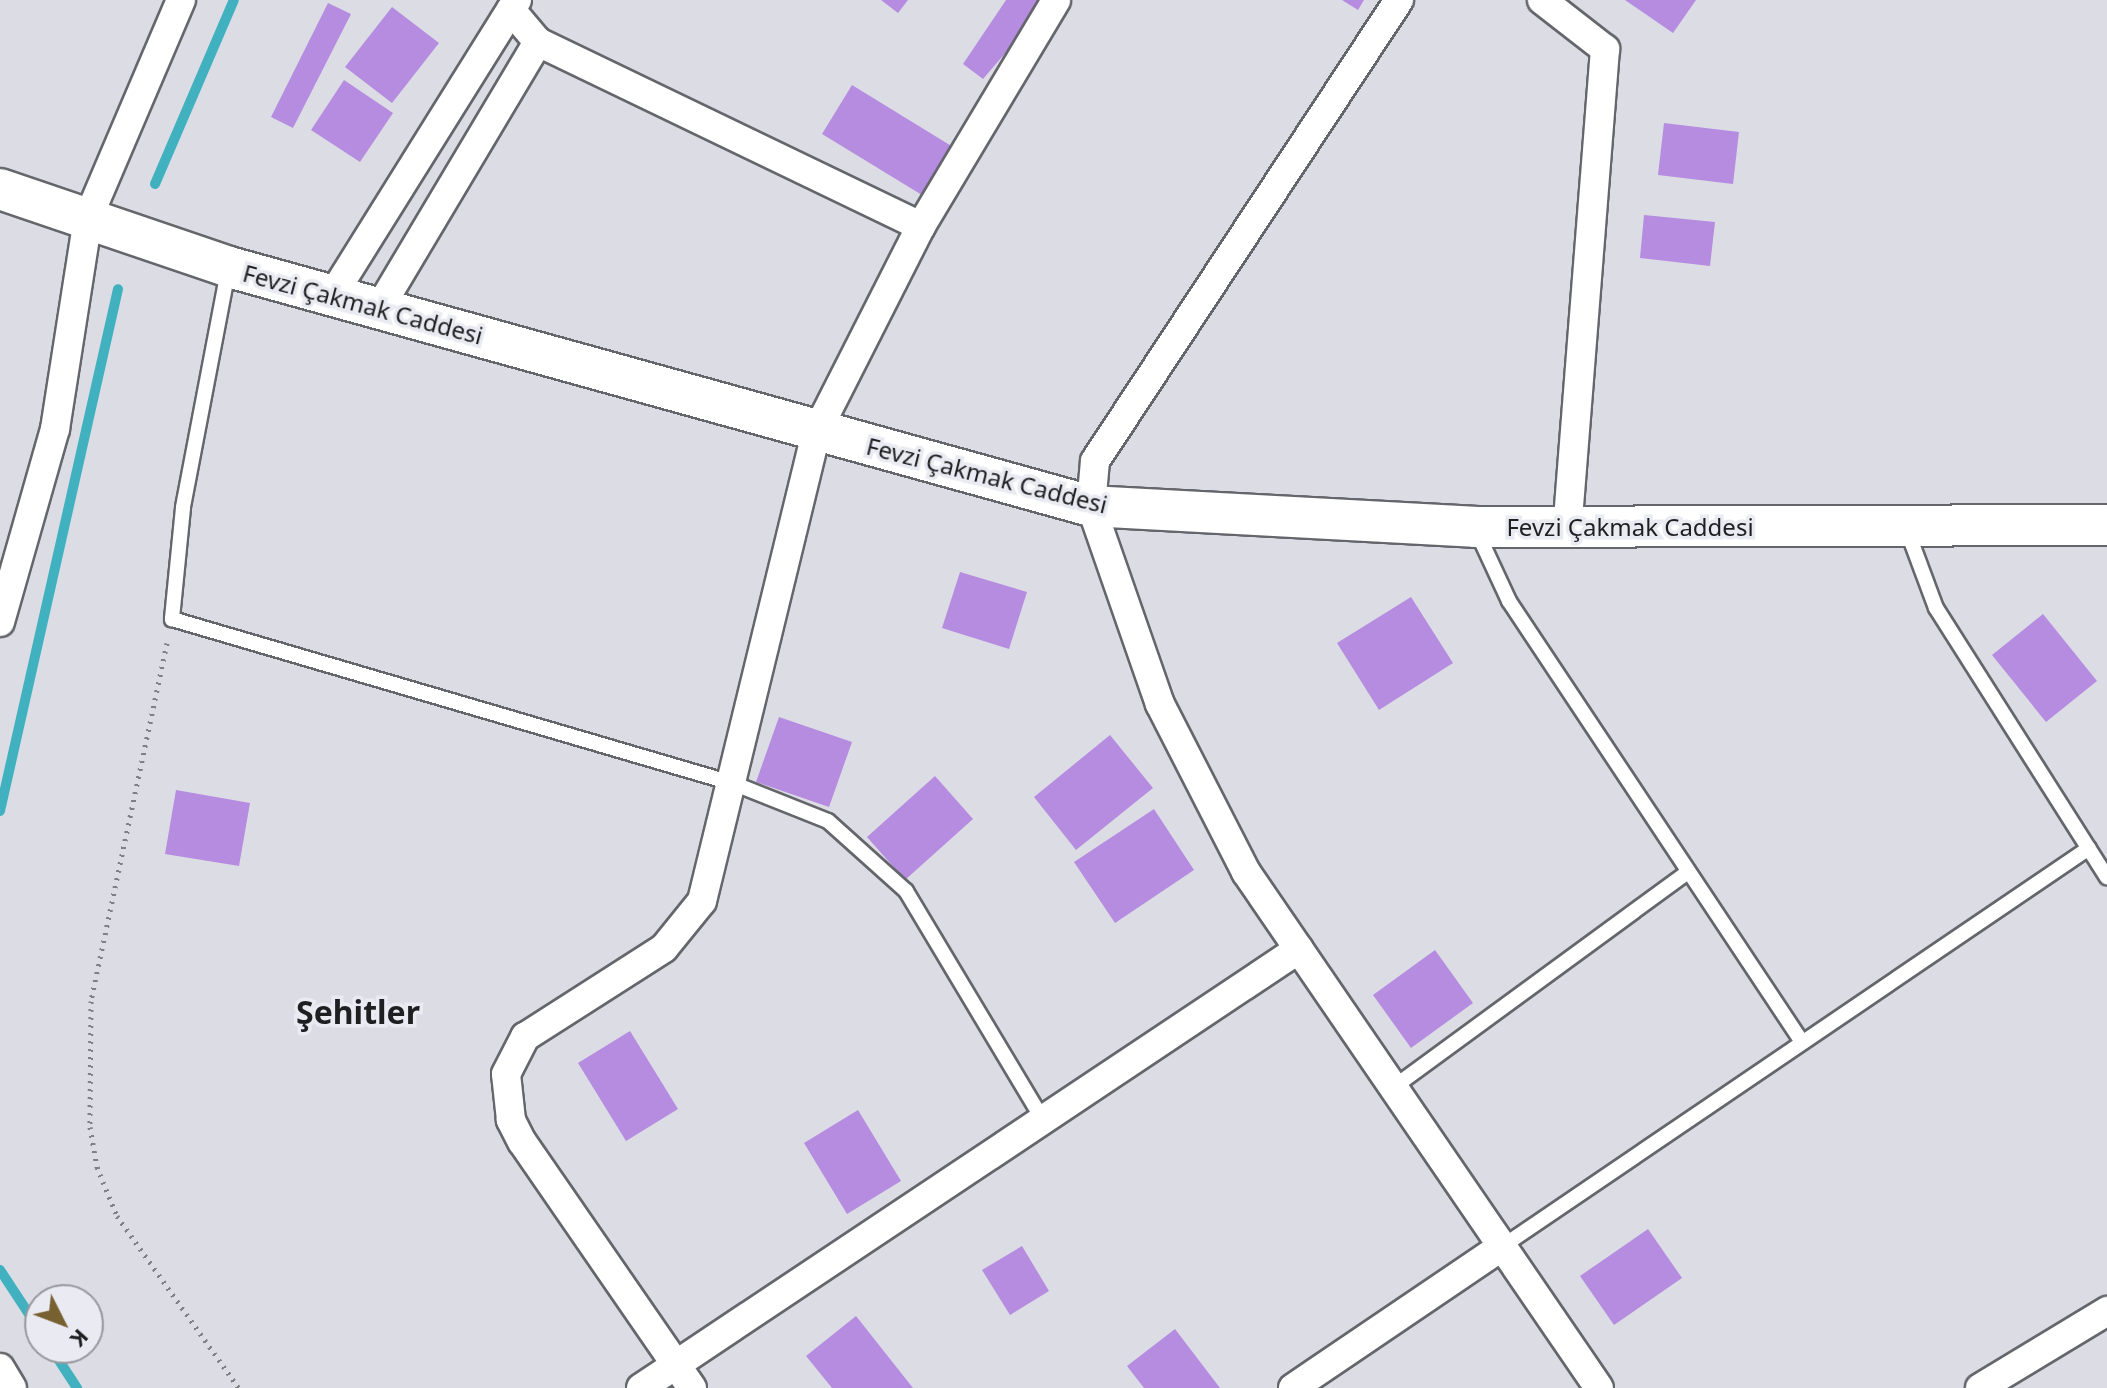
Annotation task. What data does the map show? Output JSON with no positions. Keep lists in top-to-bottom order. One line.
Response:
{"streets":{"street":["Fevzi Çakmak Caddesi"]},"districts":["Şehitler"],"north":"bottom right"}
